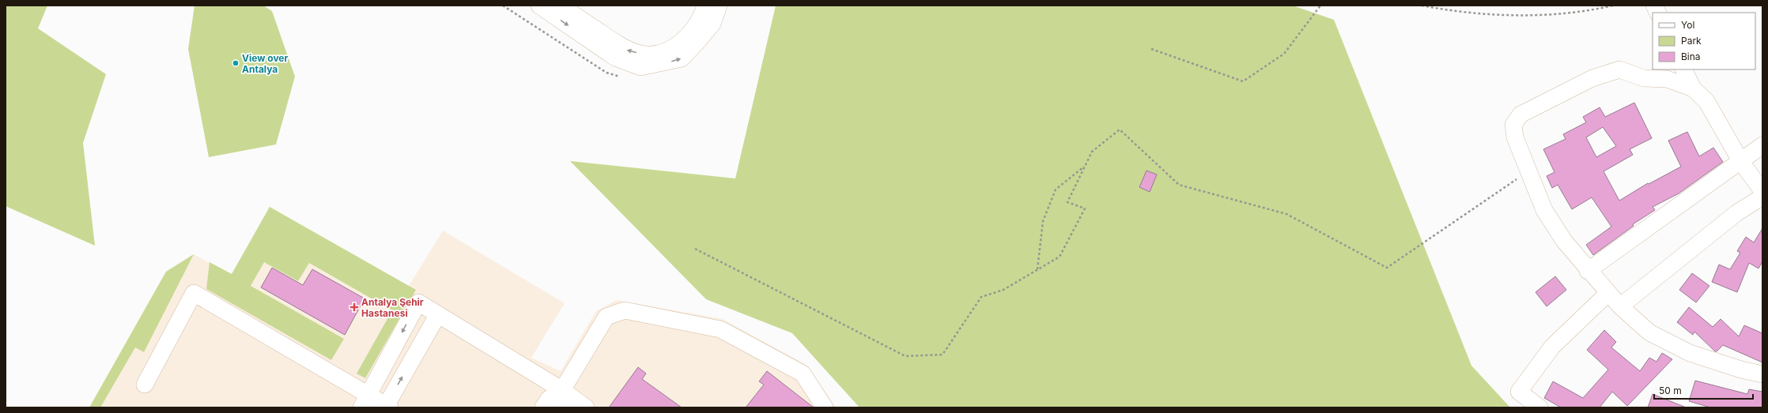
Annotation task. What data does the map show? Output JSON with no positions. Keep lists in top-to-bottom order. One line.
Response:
{"places":{"other":["View over Antalya"],"health":["Antalya Şehir Hastanesi"]},"legend":["Yol","Park","Bina"],"scale_bar":"50 m"}
